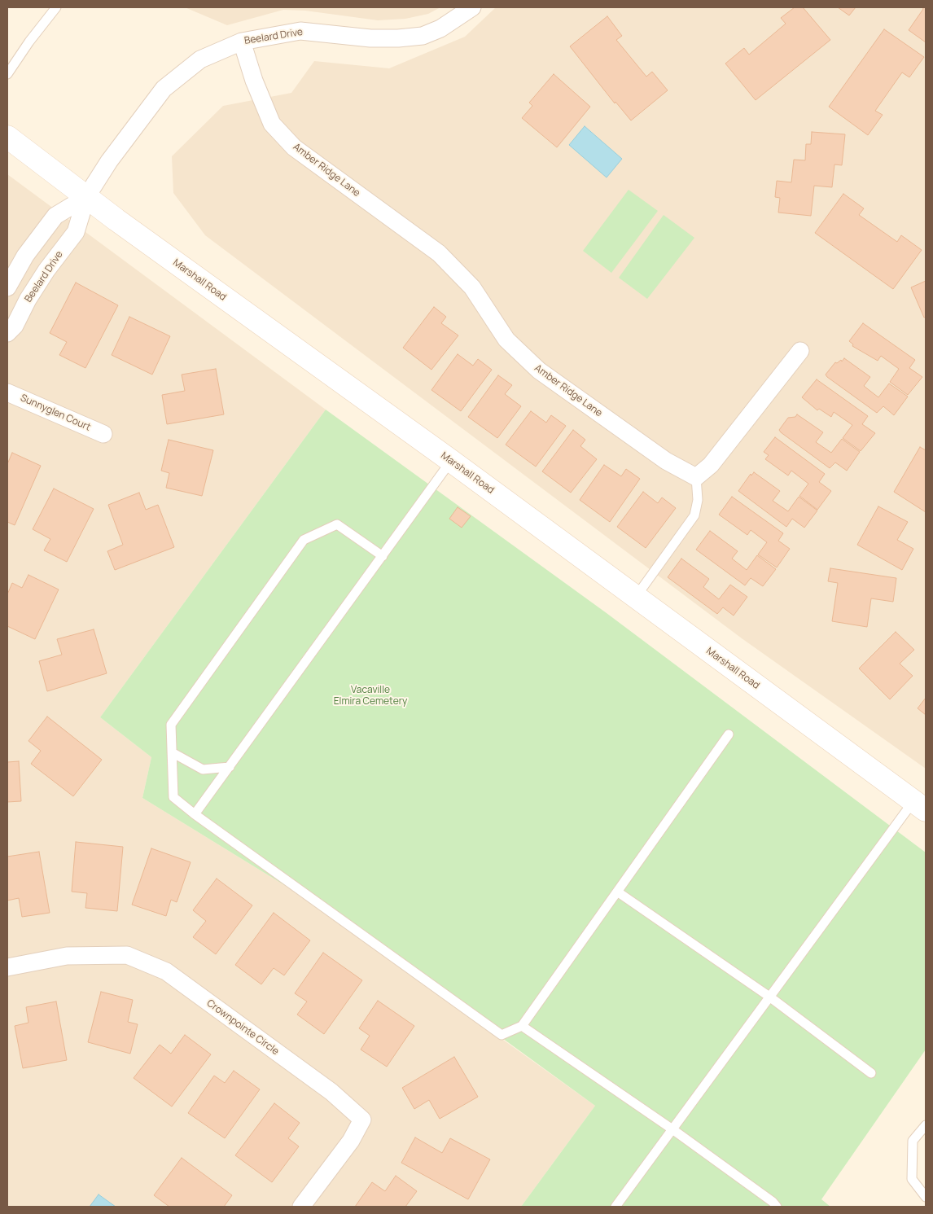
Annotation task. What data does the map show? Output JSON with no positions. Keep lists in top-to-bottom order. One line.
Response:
{"streets":{"street":["Beelard Drive","Amber Ridge Lane","Marshall Road","Sunnyglen Court","Crownpointe Circle"]},"crossings":[["Beelard Drive","Amber Ridge Lane"],["Beelard Drive","Marshall Road"]],"parks":["Vacaville Elmira Cemetery"]}
